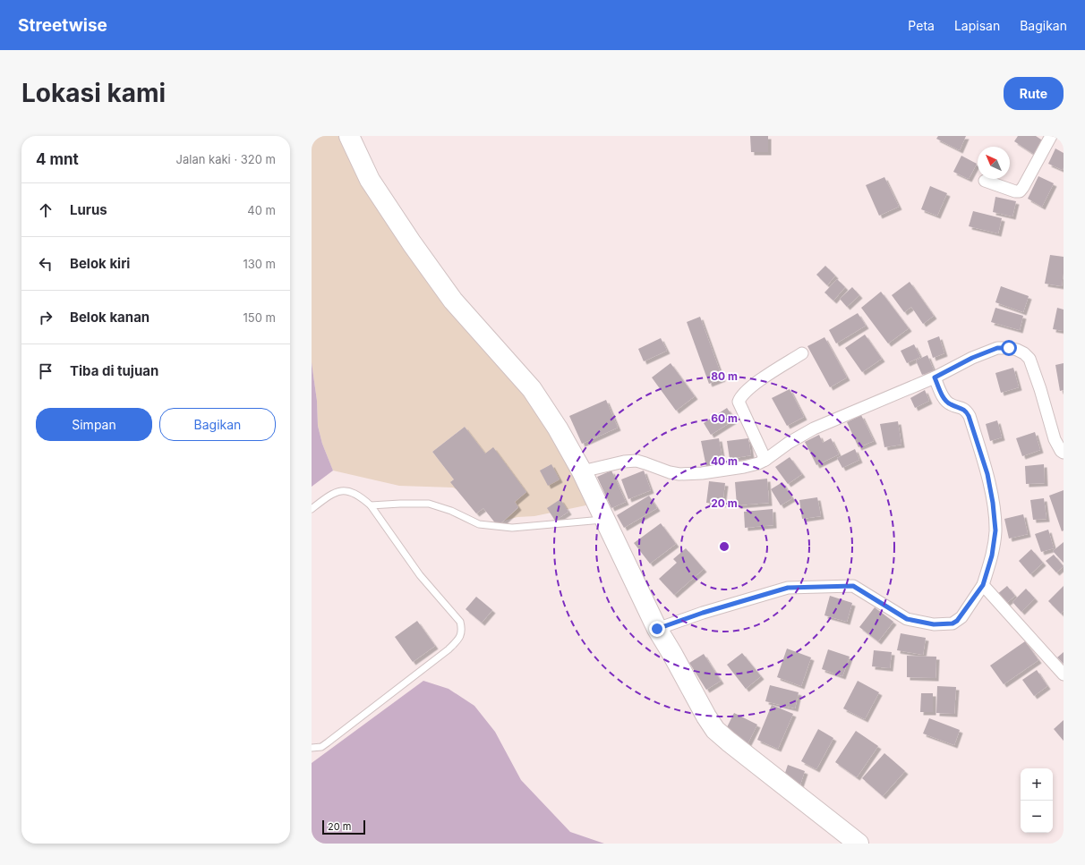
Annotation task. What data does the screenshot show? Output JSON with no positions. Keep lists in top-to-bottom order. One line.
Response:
{"scale_bar":"20 m","north":"top left","page":{"header":"Streetwise","nav":["Peta","Lapisan","Bagikan"],"buttons":["Rute",["Simpan","Bagikan"]],"title":"Lokasi kami","heading":["4 mnt","Jalan kaki · 320 m"],"list":[["Lurus","40 m"],["Belok kiri","130 m"],["Belok kanan","150 m"],"Tiba di tujuan"],"map_buttons":["+","−"],"scale":"20 m"},"rings":["80 m","60 m","40 m","20 m"]}
